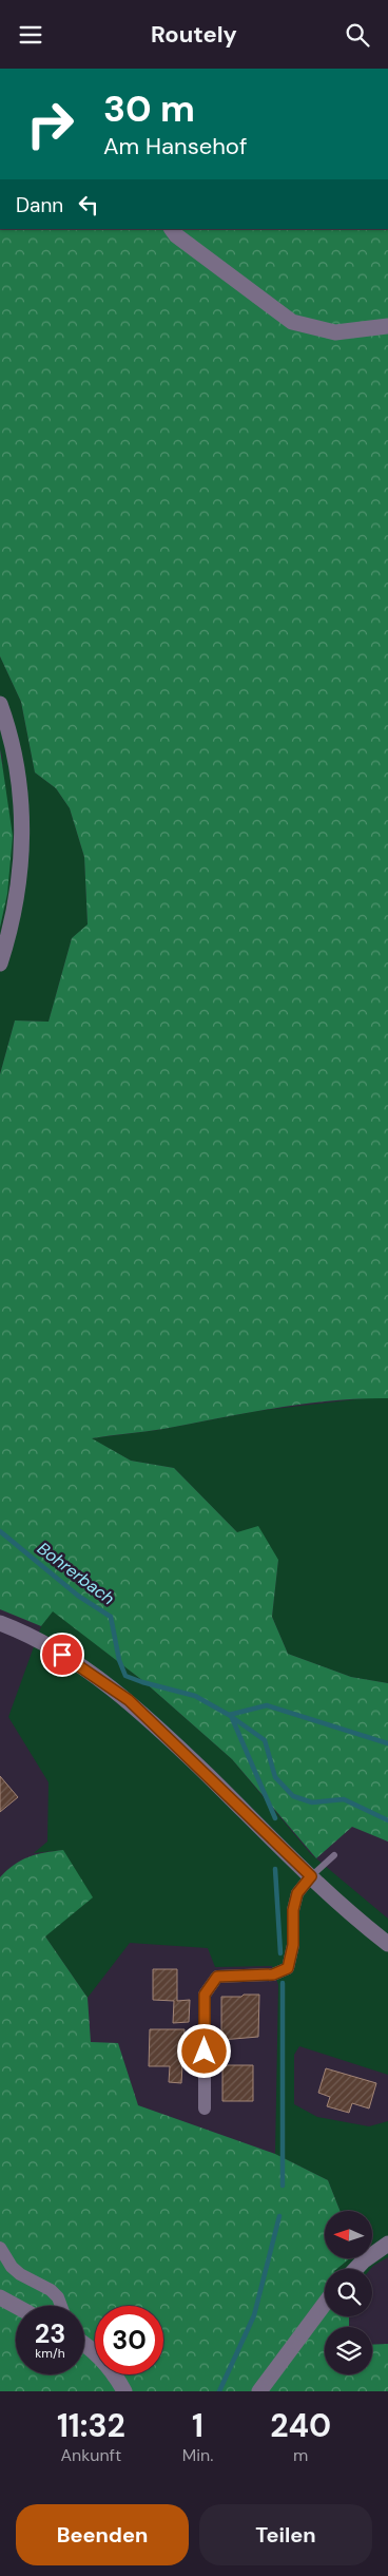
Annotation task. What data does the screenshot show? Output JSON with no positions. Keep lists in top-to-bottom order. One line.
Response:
{"water":["Bohrerbach"],"north":"left","page":{"header":"Routely","turn":["30 m","Am Hansehof"],"then":"Dann","speed":"23 km/h","limit":"30","eta":["11:32","Ankunft","1","Min.","240","m"],"buttons":["Beenden","Teilen"]}}
